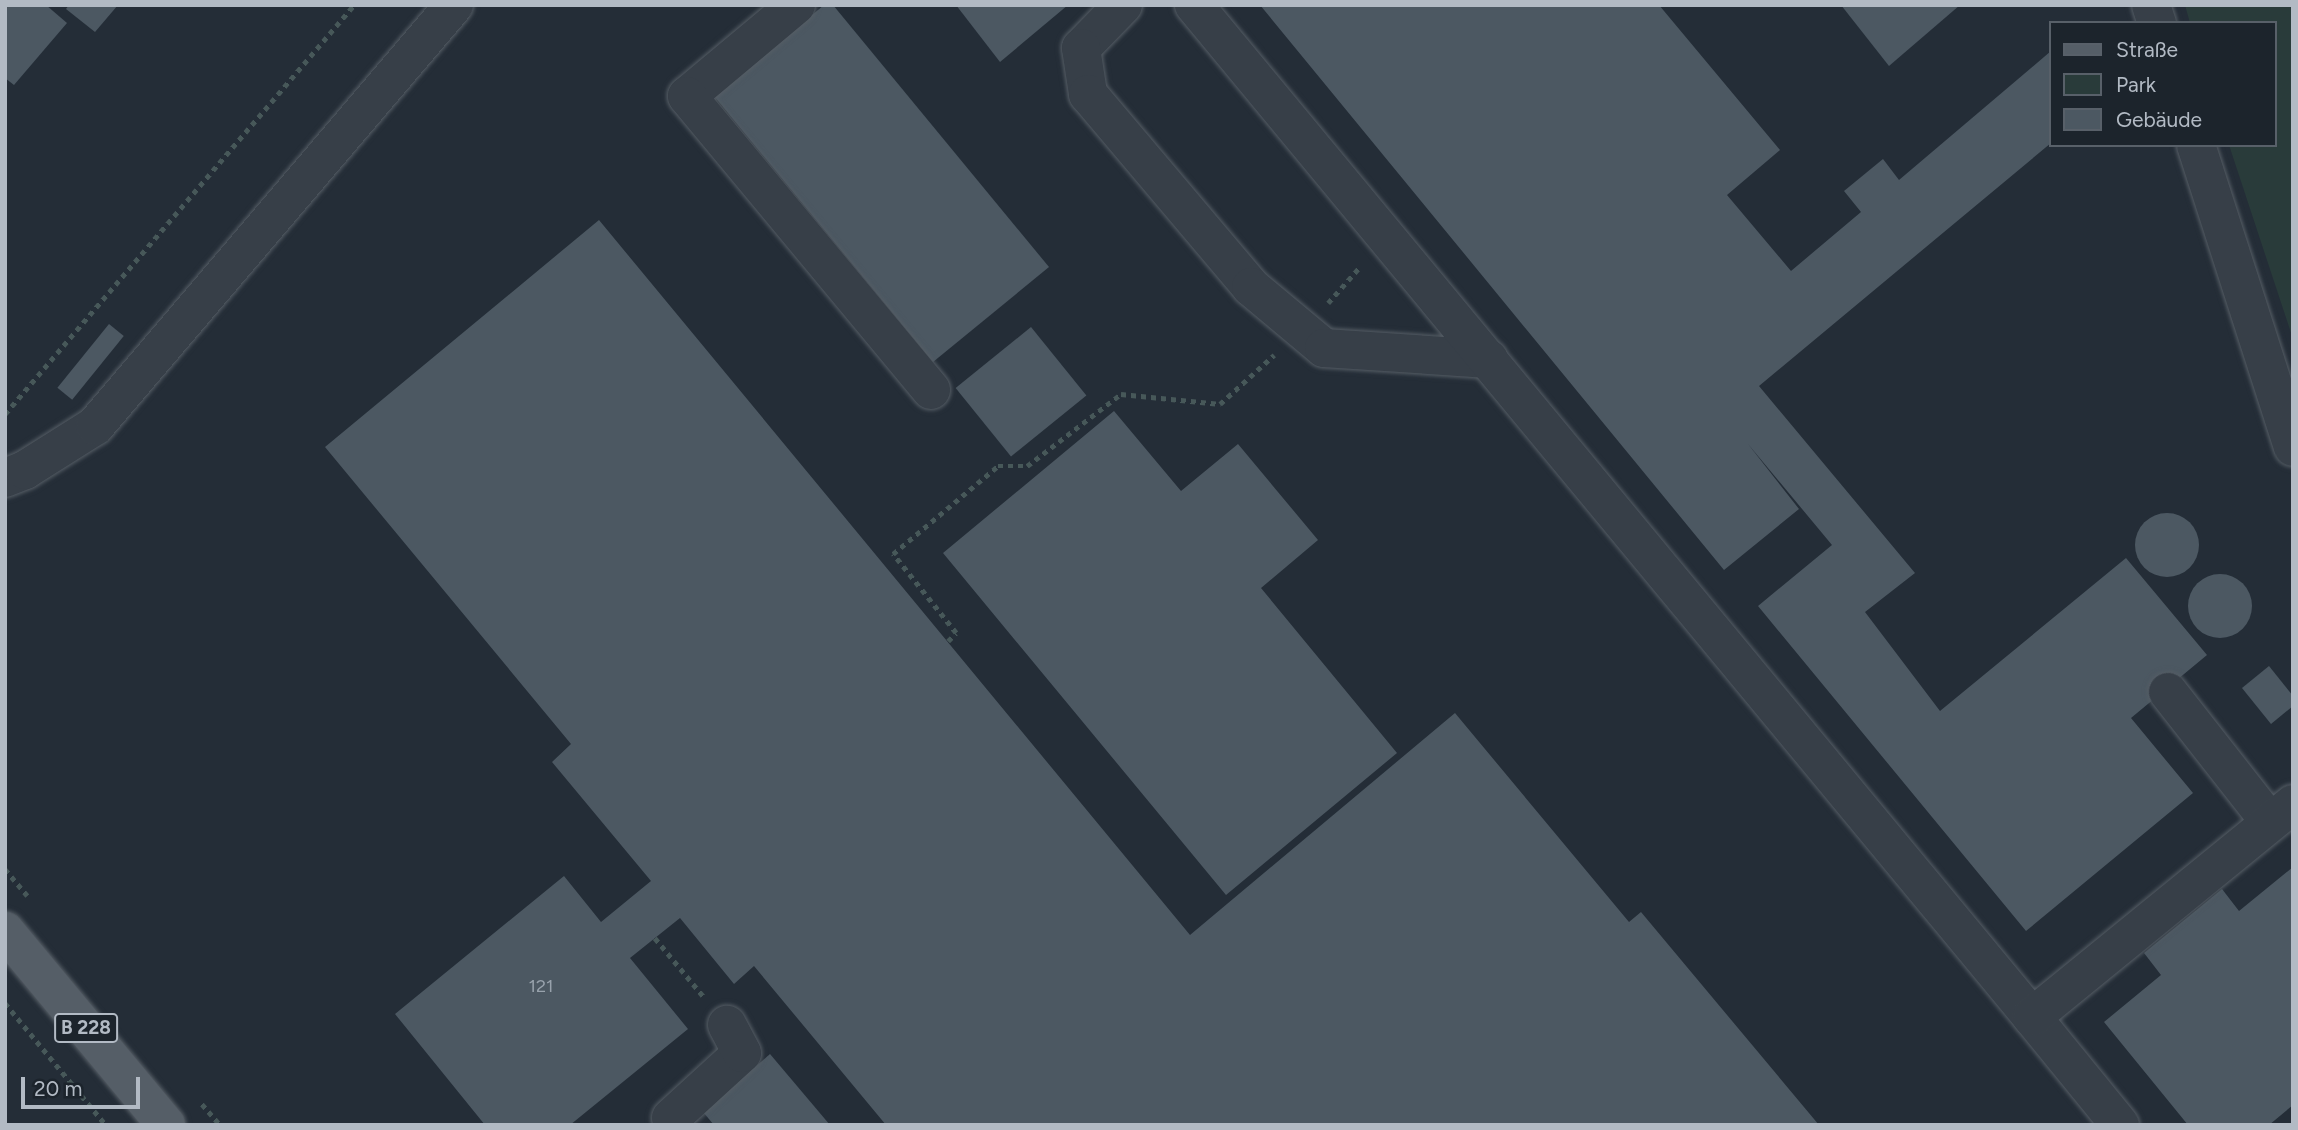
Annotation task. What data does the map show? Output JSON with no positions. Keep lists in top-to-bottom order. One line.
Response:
{"streets":{"main road":["B 228"]},"house_numbers":["121"],"legend":["Straße","Park","Gebäude"],"scale_bar":"20 m"}
